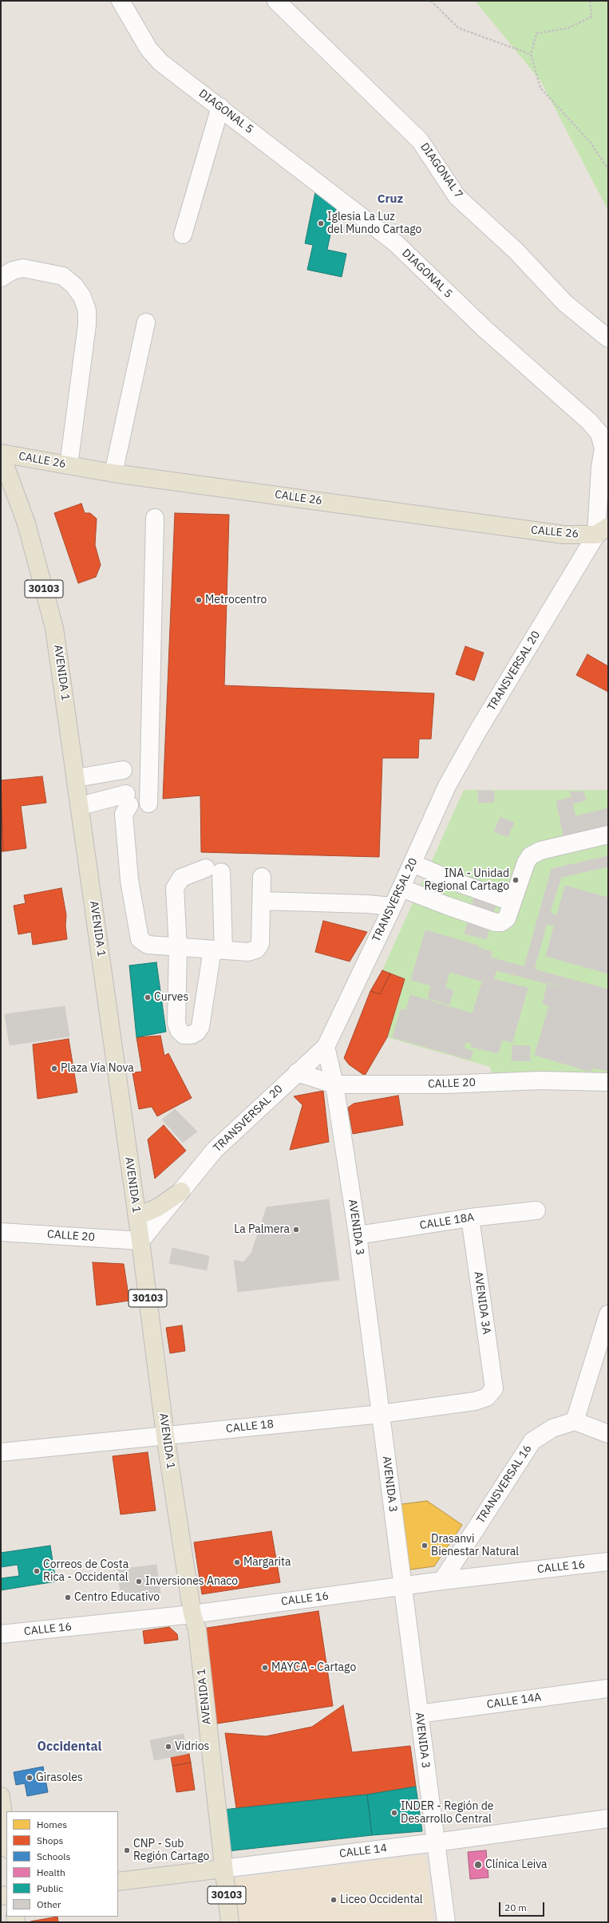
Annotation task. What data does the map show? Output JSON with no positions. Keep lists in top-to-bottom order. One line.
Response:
{"streets":{"main road":["CALLE 26","30103","AVENIDA 1","CALLE 14"],"street":["DIAGONAL 5","DIAGONAL 7","TRANSVERSAL 20","CALLE 20","CALLE 18A","AVENIDA 3","AVENIDA 3A","CALLE 18","TRANSVERSAL 16","CALLE 16","CALLE 14A"]},"crossings":[["DIAGONAL 5","CALLE 26"],["DIAGONAL 5","TRANSVERSAL 20"],["CALLE 26","TRANSVERSAL 20"],["CALLE 26","AVENIDA 1"],["TRANSVERSAL 20","AVENIDA 1"],["TRANSVERSAL 20","CALLE 20"],["TRANSVERSAL 20","AVENIDA 3"],["AVENIDA 1","CALLE 20"],["AVENIDA 1","CALLE 18"],["AVENIDA 1","CALLE 16"],["AVENIDA 1","CALLE 14"],["CALLE 20","AVENIDA 3"],["CALLE 18A","AVENIDA 3"],["CALLE 18A","AVENIDA 3A"],["AVENIDA 3","CALLE 18"],["AVENIDA 3","CALLE 16"],["AVENIDA 3","CALLE 14A"],["AVENIDA 3","CALLE 14"],["AVENIDA 3A","CALLE 18"],["TRANSVERSAL 16","CALLE 16"]],"districts":["Cruz","Occidental"],"places":["Iglesia La Luz del Mundo Cartago","Metrocentro","INA - Unidad Regional Cartago","Curves","Plaza Vía Nova","La Palmera","Drasanvi Bienestar Natural","Margarita","Correos de Costa Rica - Occidental","Inversiones Anaco","Centro Educativo","MAYCA - Cartago","Vidrios","Girasoles","INDER - Región de Desarrollo Central","CNP - Sub Región Cartago","Clínica Leiva","Liceo Occidental"],"legend":["Homes","Shops","Schools","Health","Public","Other"],"scale_bar":"20 m"}
